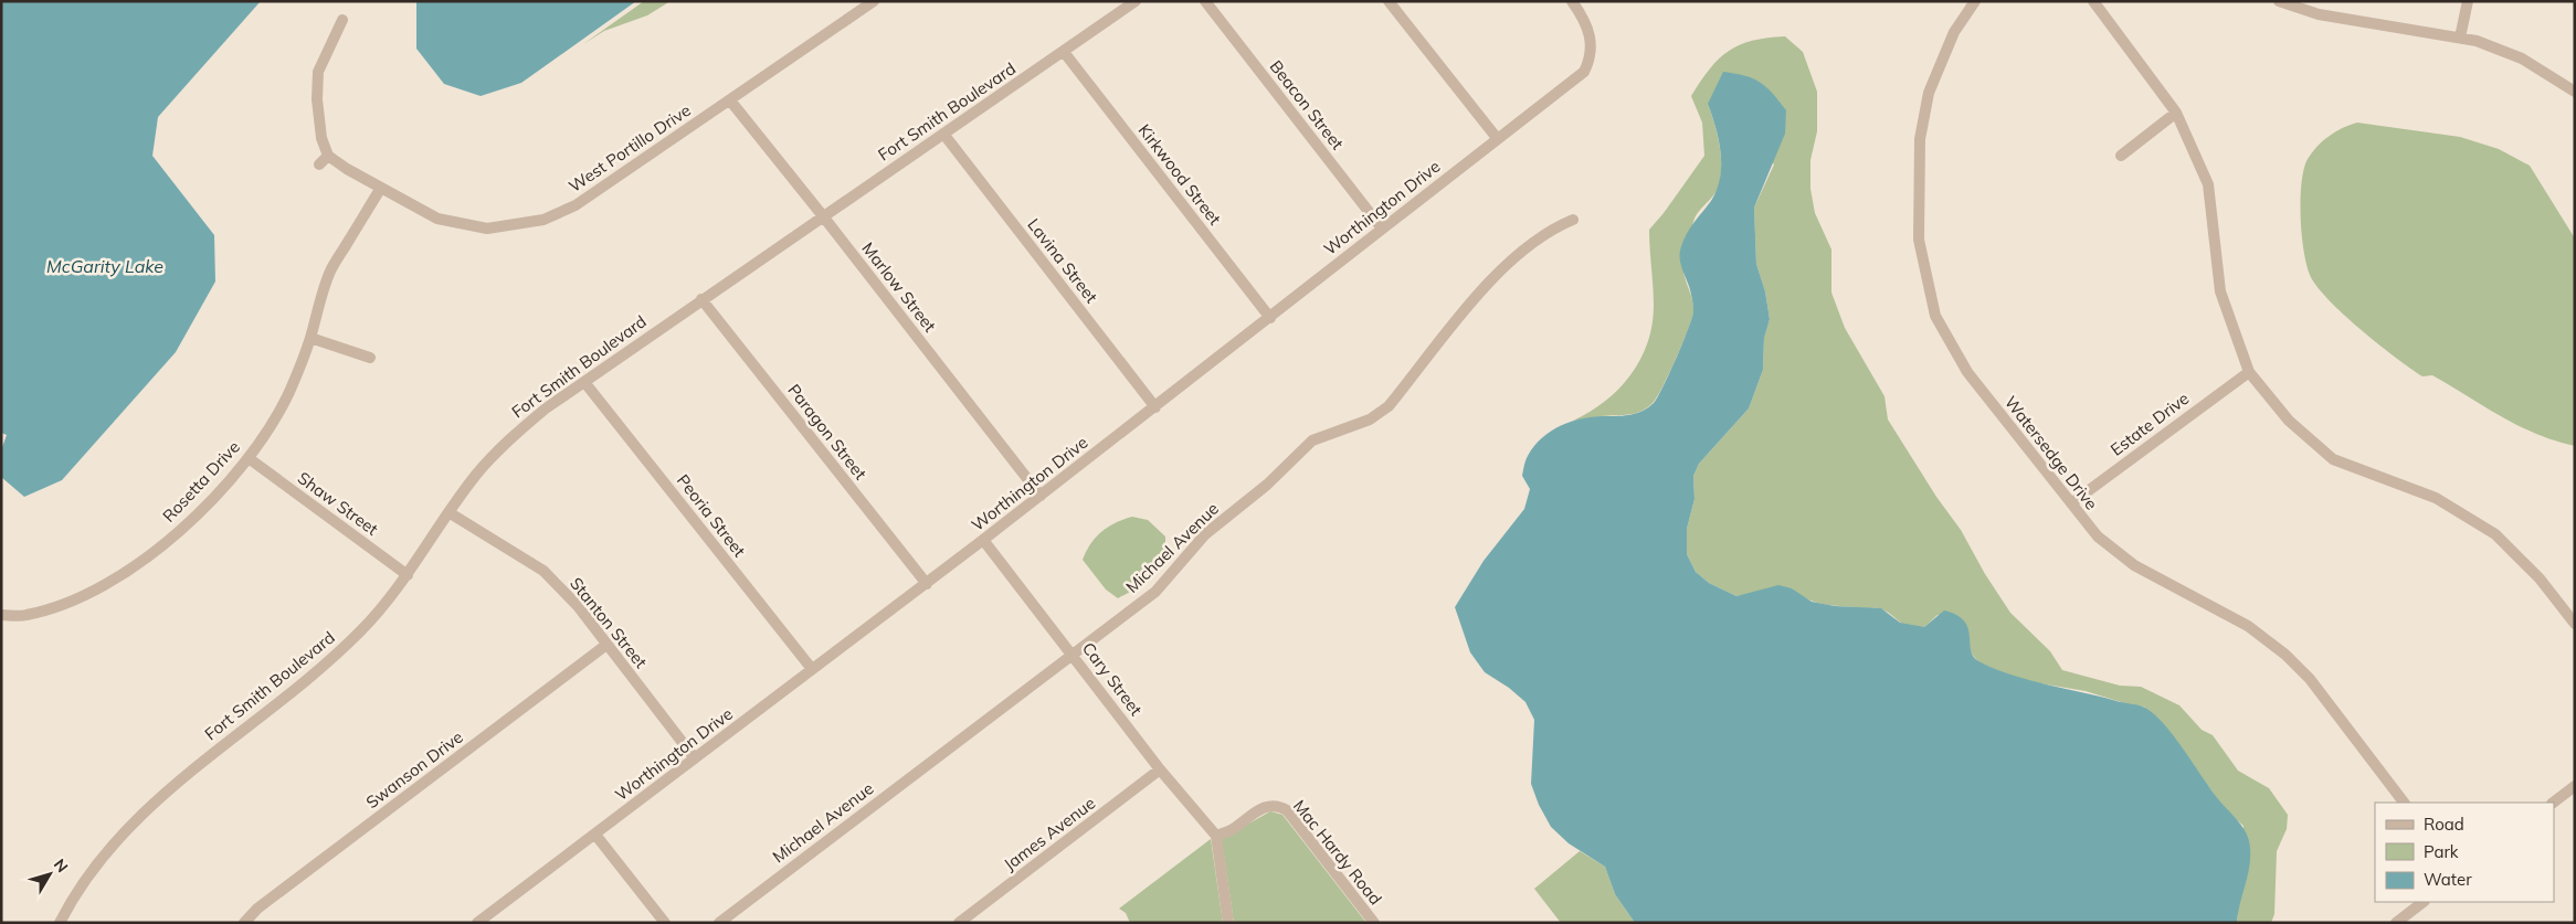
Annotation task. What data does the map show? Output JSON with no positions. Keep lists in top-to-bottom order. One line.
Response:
{"streets":{"street":["Beacon Street","Fort Smith Boulevard","West Portillo Drive","Kirkwood Street","Worthington Drive","Lavina Street","Marlow Street","Estate Drive","Paragon Street","Watersedge Drive","Rosetta Drive","Shaw Street","Peoria Street","Michael Avenue","Stanton Street","Cary Street","Swanson Drive","James Avenue","Mac Hardy Road"]},"crossings":[["Beacon Street","Worthington Drive"],["Fort Smith Boulevard","Kirkwood Street"],["Fort Smith Boulevard","Lavina Street"],["Fort Smith Boulevard","Marlow Street"],["Fort Smith Boulevard","Paragon Street"],["Fort Smith Boulevard","Shaw Street"],["Fort Smith Boulevard","Peoria Street"],["Fort Smith Boulevard","Stanton Street"],["West Portillo Drive","Marlow Street"],["West Portillo Drive","Rosetta Drive"],["Kirkwood Street","Worthington Drive"],["Worthington Drive","Lavina Street"],["Worthington Drive","Marlow Street"],["Worthington Drive","Paragon Street"],["Worthington Drive","Peoria Street"],["Worthington Drive","Stanton Street"],["Worthington Drive","Cary Street"],["Estate Drive","Watersedge Drive"],["Rosetta Drive","Shaw Street"],["Michael Avenue","Cary Street"],["Stanton Street","Swanson Drive"],["Cary Street","James Avenue"],["Cary Street","Mac Hardy Road"]],"water":["McGarity Lake"],"legend":["Road","Park","Water"],"north":"top right"}
